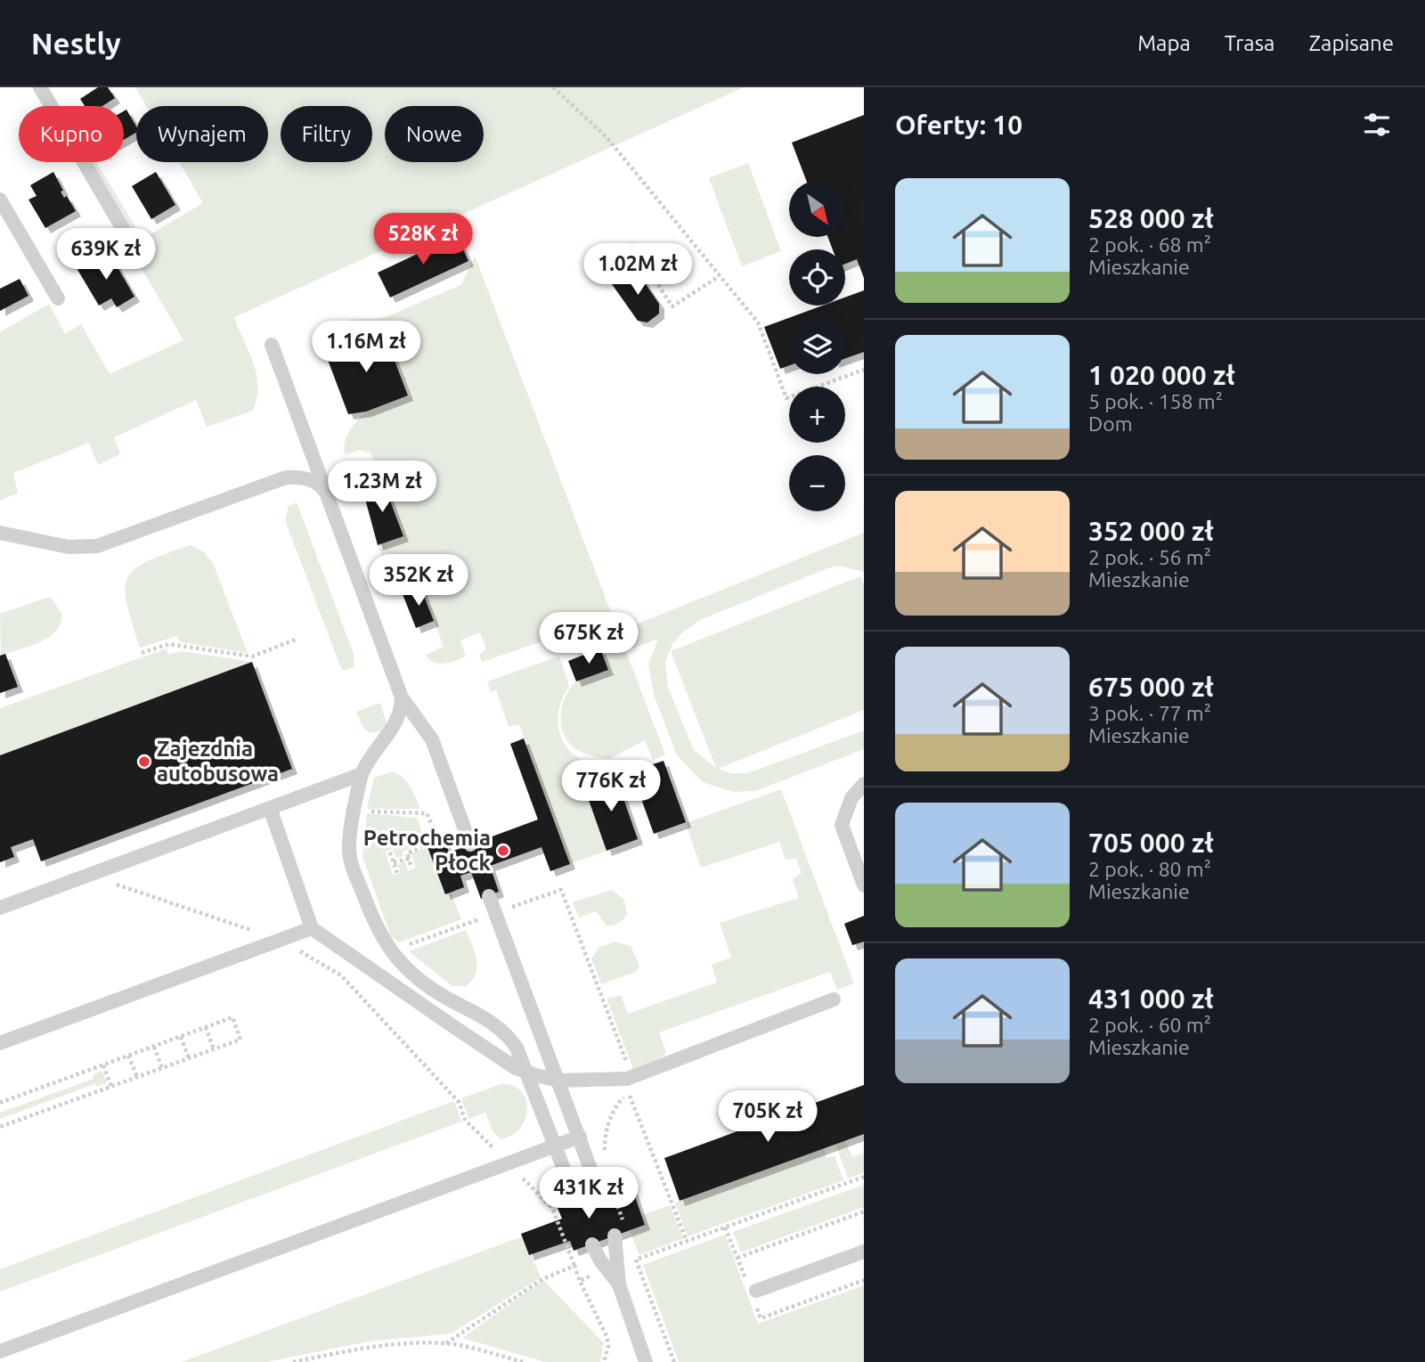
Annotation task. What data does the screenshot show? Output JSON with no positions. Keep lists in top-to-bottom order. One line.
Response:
{"places":["Zajezdnia autobusowa","Petrochemia Płock"],"north":"bottom right","page":{"header":"Nestly","nav":["Mapa","Trasa","Zapisane"],"heading":"Oferty: 10","chip":["Kupno","Wynajem","Filtry","Nowe"],"list":[{"name":"528 000 zł","note":"2 pok. · 68 m² · Mieszkanie"},{"name":"1 020 000 zł","note":"5 pok. · 158 m² · Dom"},{"name":"352 000 zł","note":"2 pok. · 56 m² · Mieszkanie"},{"name":"675 000 zł","note":"3 pok. · 77 m² · Mieszkanie"},{"name":"705 000 zł","note":"2 pok. · 80 m² · Mieszkanie"},{"name":"431 000 zł","note":"2 pok. · 60 m² · Mieszkanie"}],"map_buttons":["+","−"],"price":["528K zł","639K zł","1.02M zł","1.16M zł","1.23M zł","352K zł","675K zł","776K zł","705K zł","431K zł"]}}
